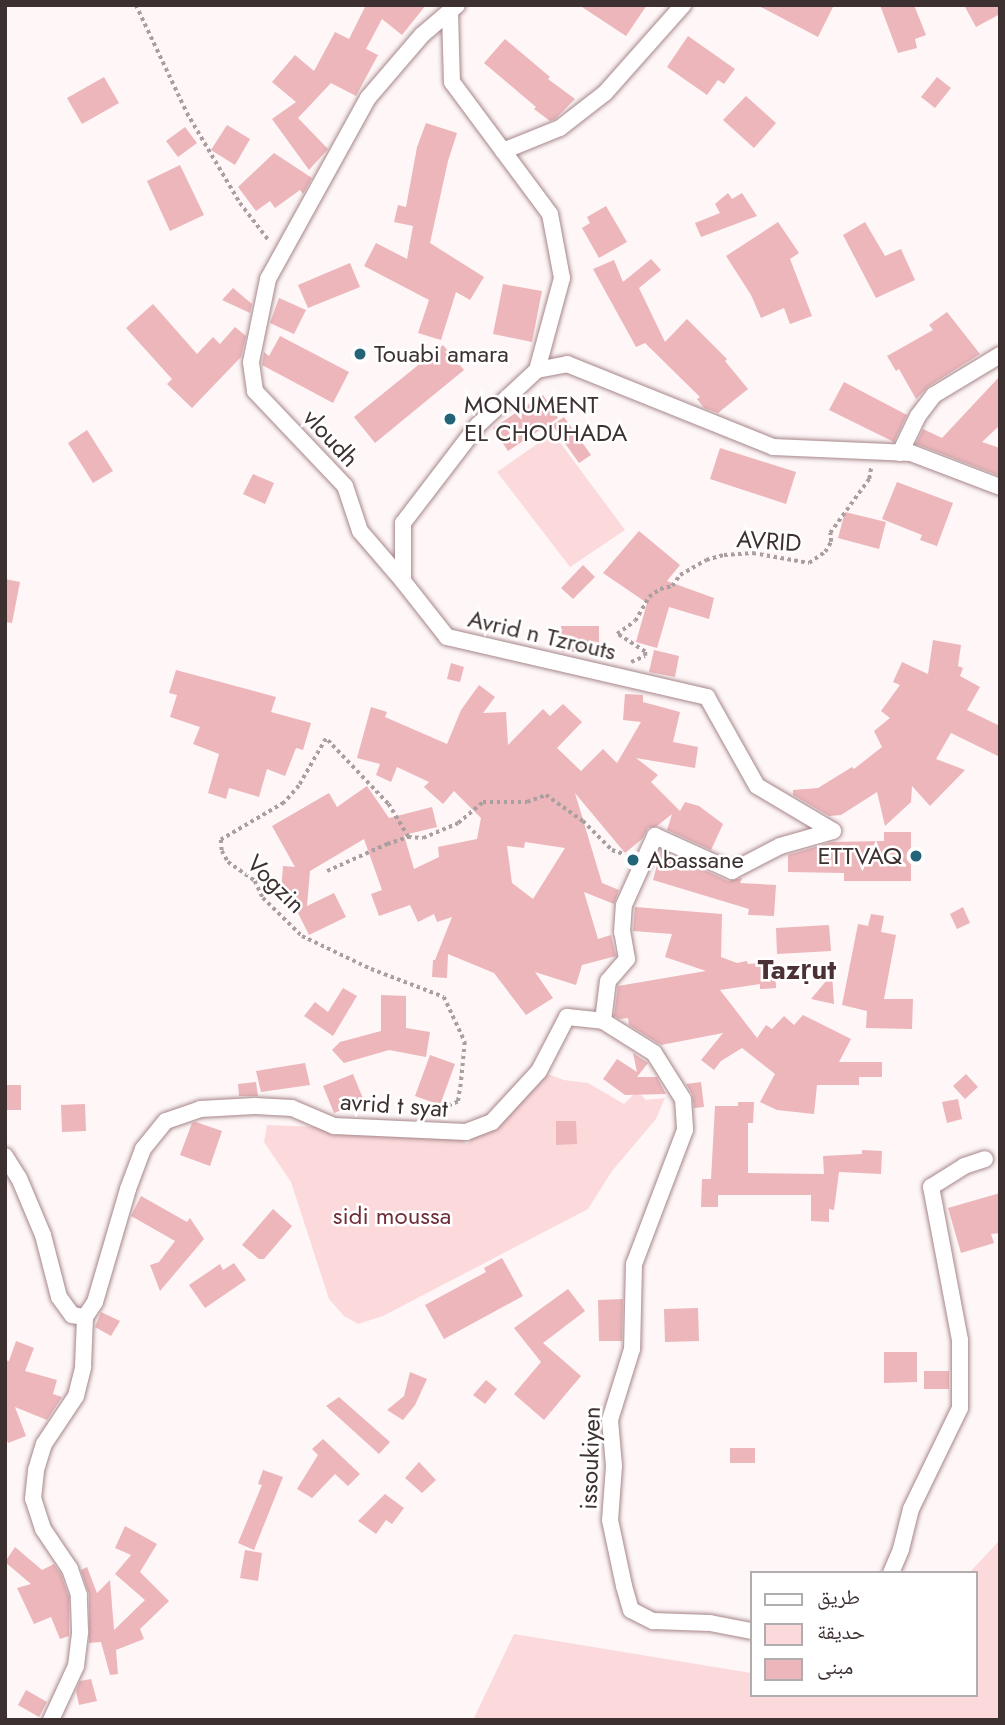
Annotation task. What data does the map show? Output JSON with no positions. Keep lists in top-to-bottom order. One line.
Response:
{"streets":{"street":["vloudh","Avrid n Tzrouts","avrid t syat","issoukiyen"],"path":["AVRID","Vogzin"]},"crossings":[["vloudh","Avrid n Tzrouts"],["AVRID","Avrid n Tzrouts"],["avrid t syat","issoukiyen"]],"districts":["Tazṛut"],"parks":["sidi moussa"],"places":["Touabi amara","MONUMENT EL CHOUHADA","ETTVAQ","Abassane"],"legend":["طريق","حديقة","مبنى"]}
